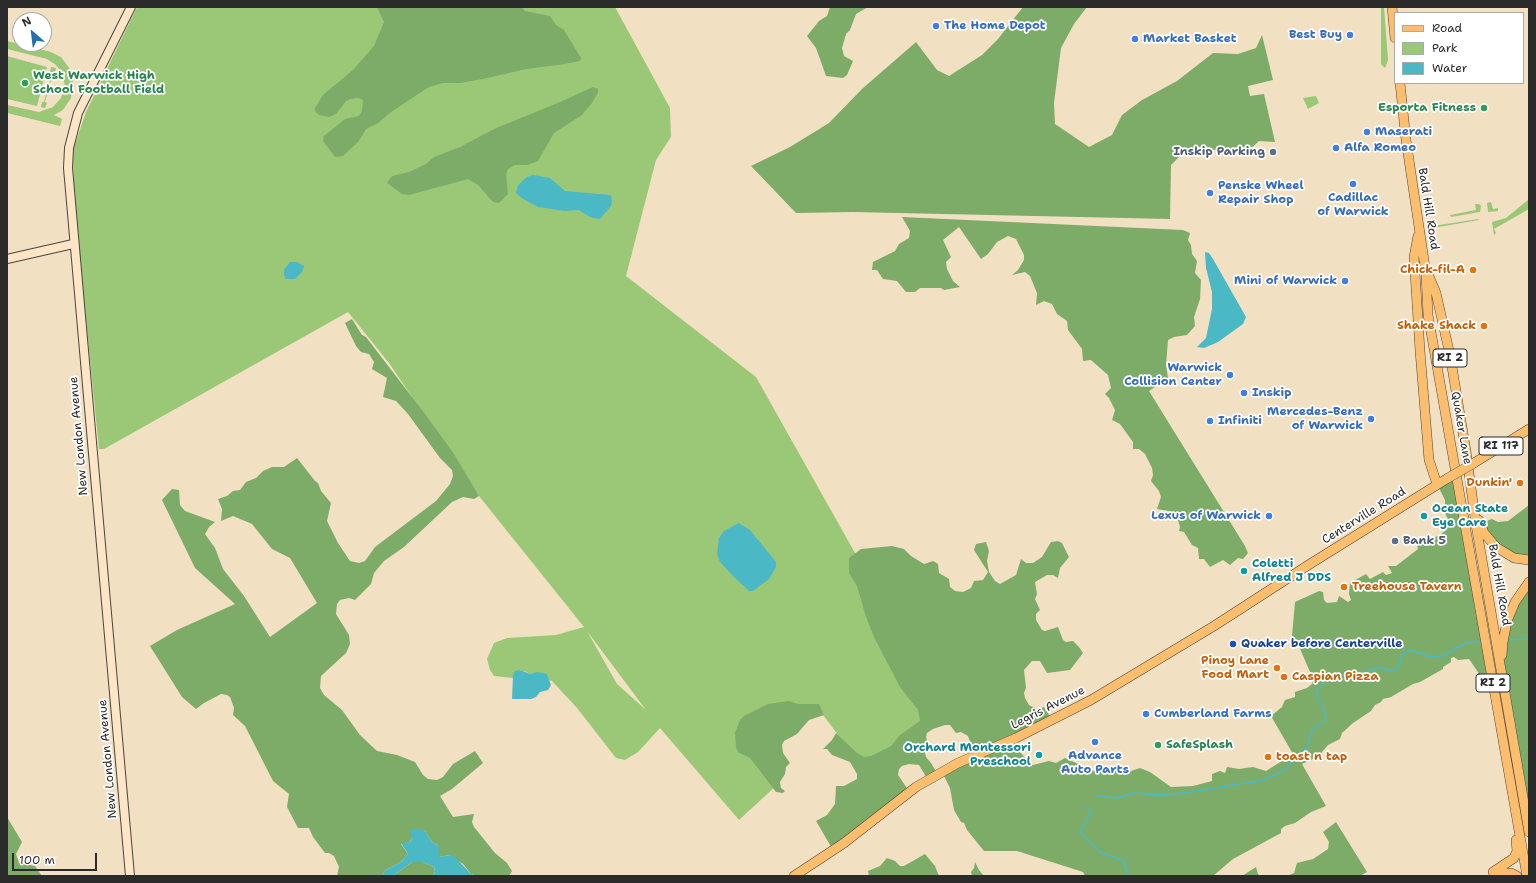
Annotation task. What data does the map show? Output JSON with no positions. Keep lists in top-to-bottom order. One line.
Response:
{"streets":{"main road":["Bald Hill Road","RI 2","Quaker Lane","New London Avenue","RI 117","Centerville Road","Legris Avenue"]},"crossings":[["Bald Hill Road","Quaker Lane"],["Centerville Road","Legris Avenue"]],"places":["The Home Depot","Best Buy","Market Basket","West Warwick High School Football Field","Esporta Fitness","Maserati","Alfa Romeo","Inskip Parking","Cadillac of Warwick","Penske Wheel Repair Shop","Chick-fil-A","Mini of Warwick","Shake Shack","Warwick Collision Center","Inskip","Mercedes-Benz of Warwick","Infiniti","Dunkin'","Lexus of Warwick","Ocean State Eye Care","Bank 5","Coletti Alfred J DDS","Treehouse Tavern","Quaker before Centerville","Pinoy Lane Food Mart","Caspian Pizza","Cumberland Farms","Advance Auto Parts","SafeSplash","Orchard Montessori Preschool","toast n tap"],"legend":["Road","Park","Water"],"scale_bar":"100 m","north":"top left"}
